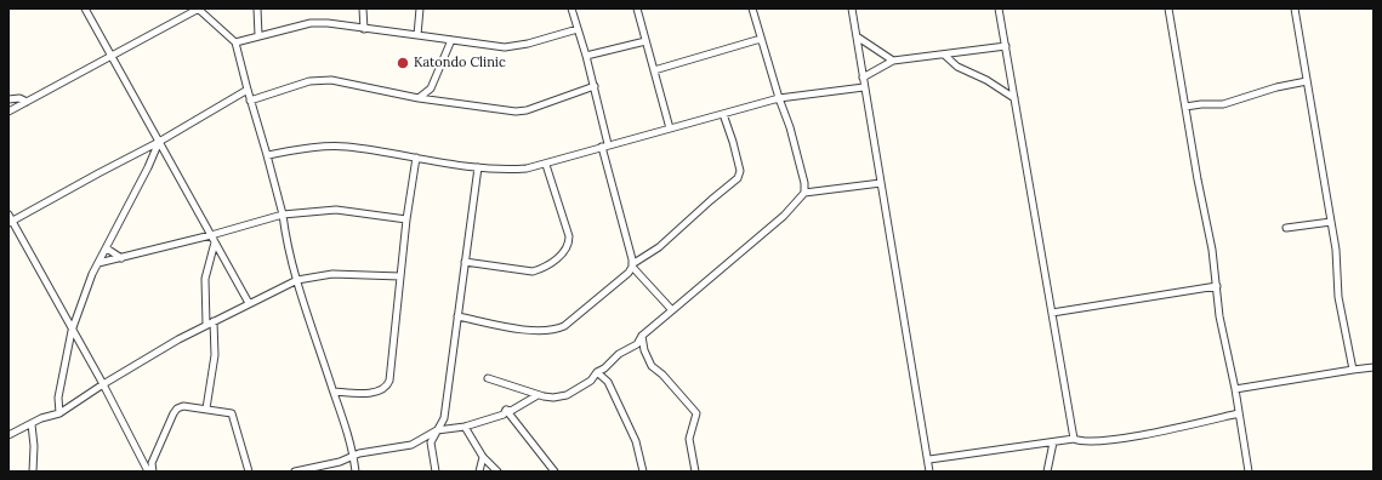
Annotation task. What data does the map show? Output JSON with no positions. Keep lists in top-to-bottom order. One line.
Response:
{"places":["Katondo Clinic"]}
